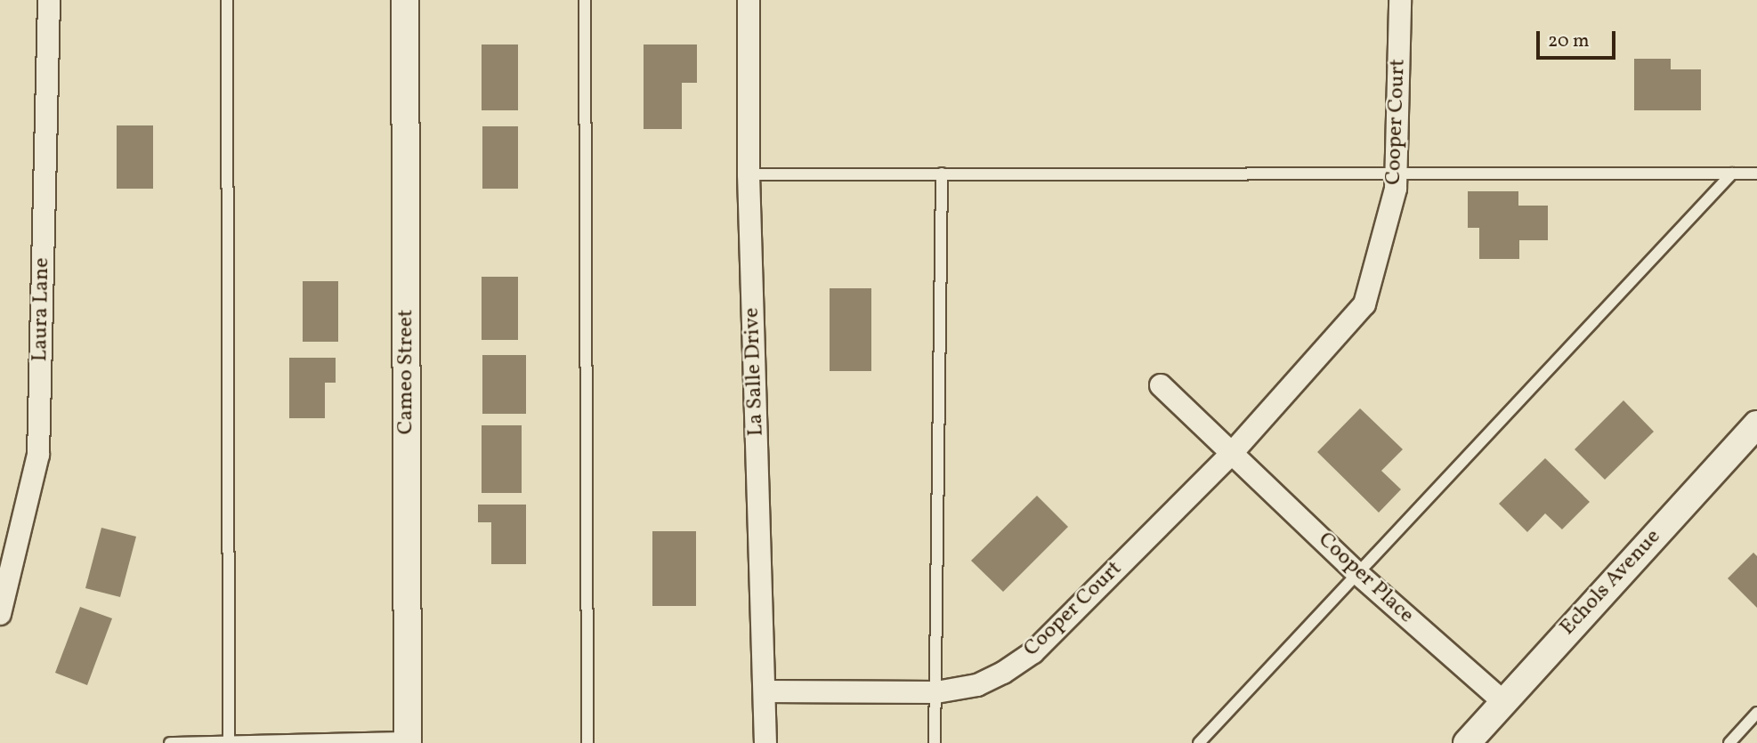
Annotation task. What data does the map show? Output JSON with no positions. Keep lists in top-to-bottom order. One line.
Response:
{"streets":{"street":["Cooper Court","Laura Lane","Cameo Street","La Salle Drive","Cooper Place","Echols Avenue"]},"crossings":[["Cooper Court","La Salle Drive"],["Cooper Court","Cooper Place"],["Cooper Place","Echols Avenue"]],"scale_bar":"20 m"}
